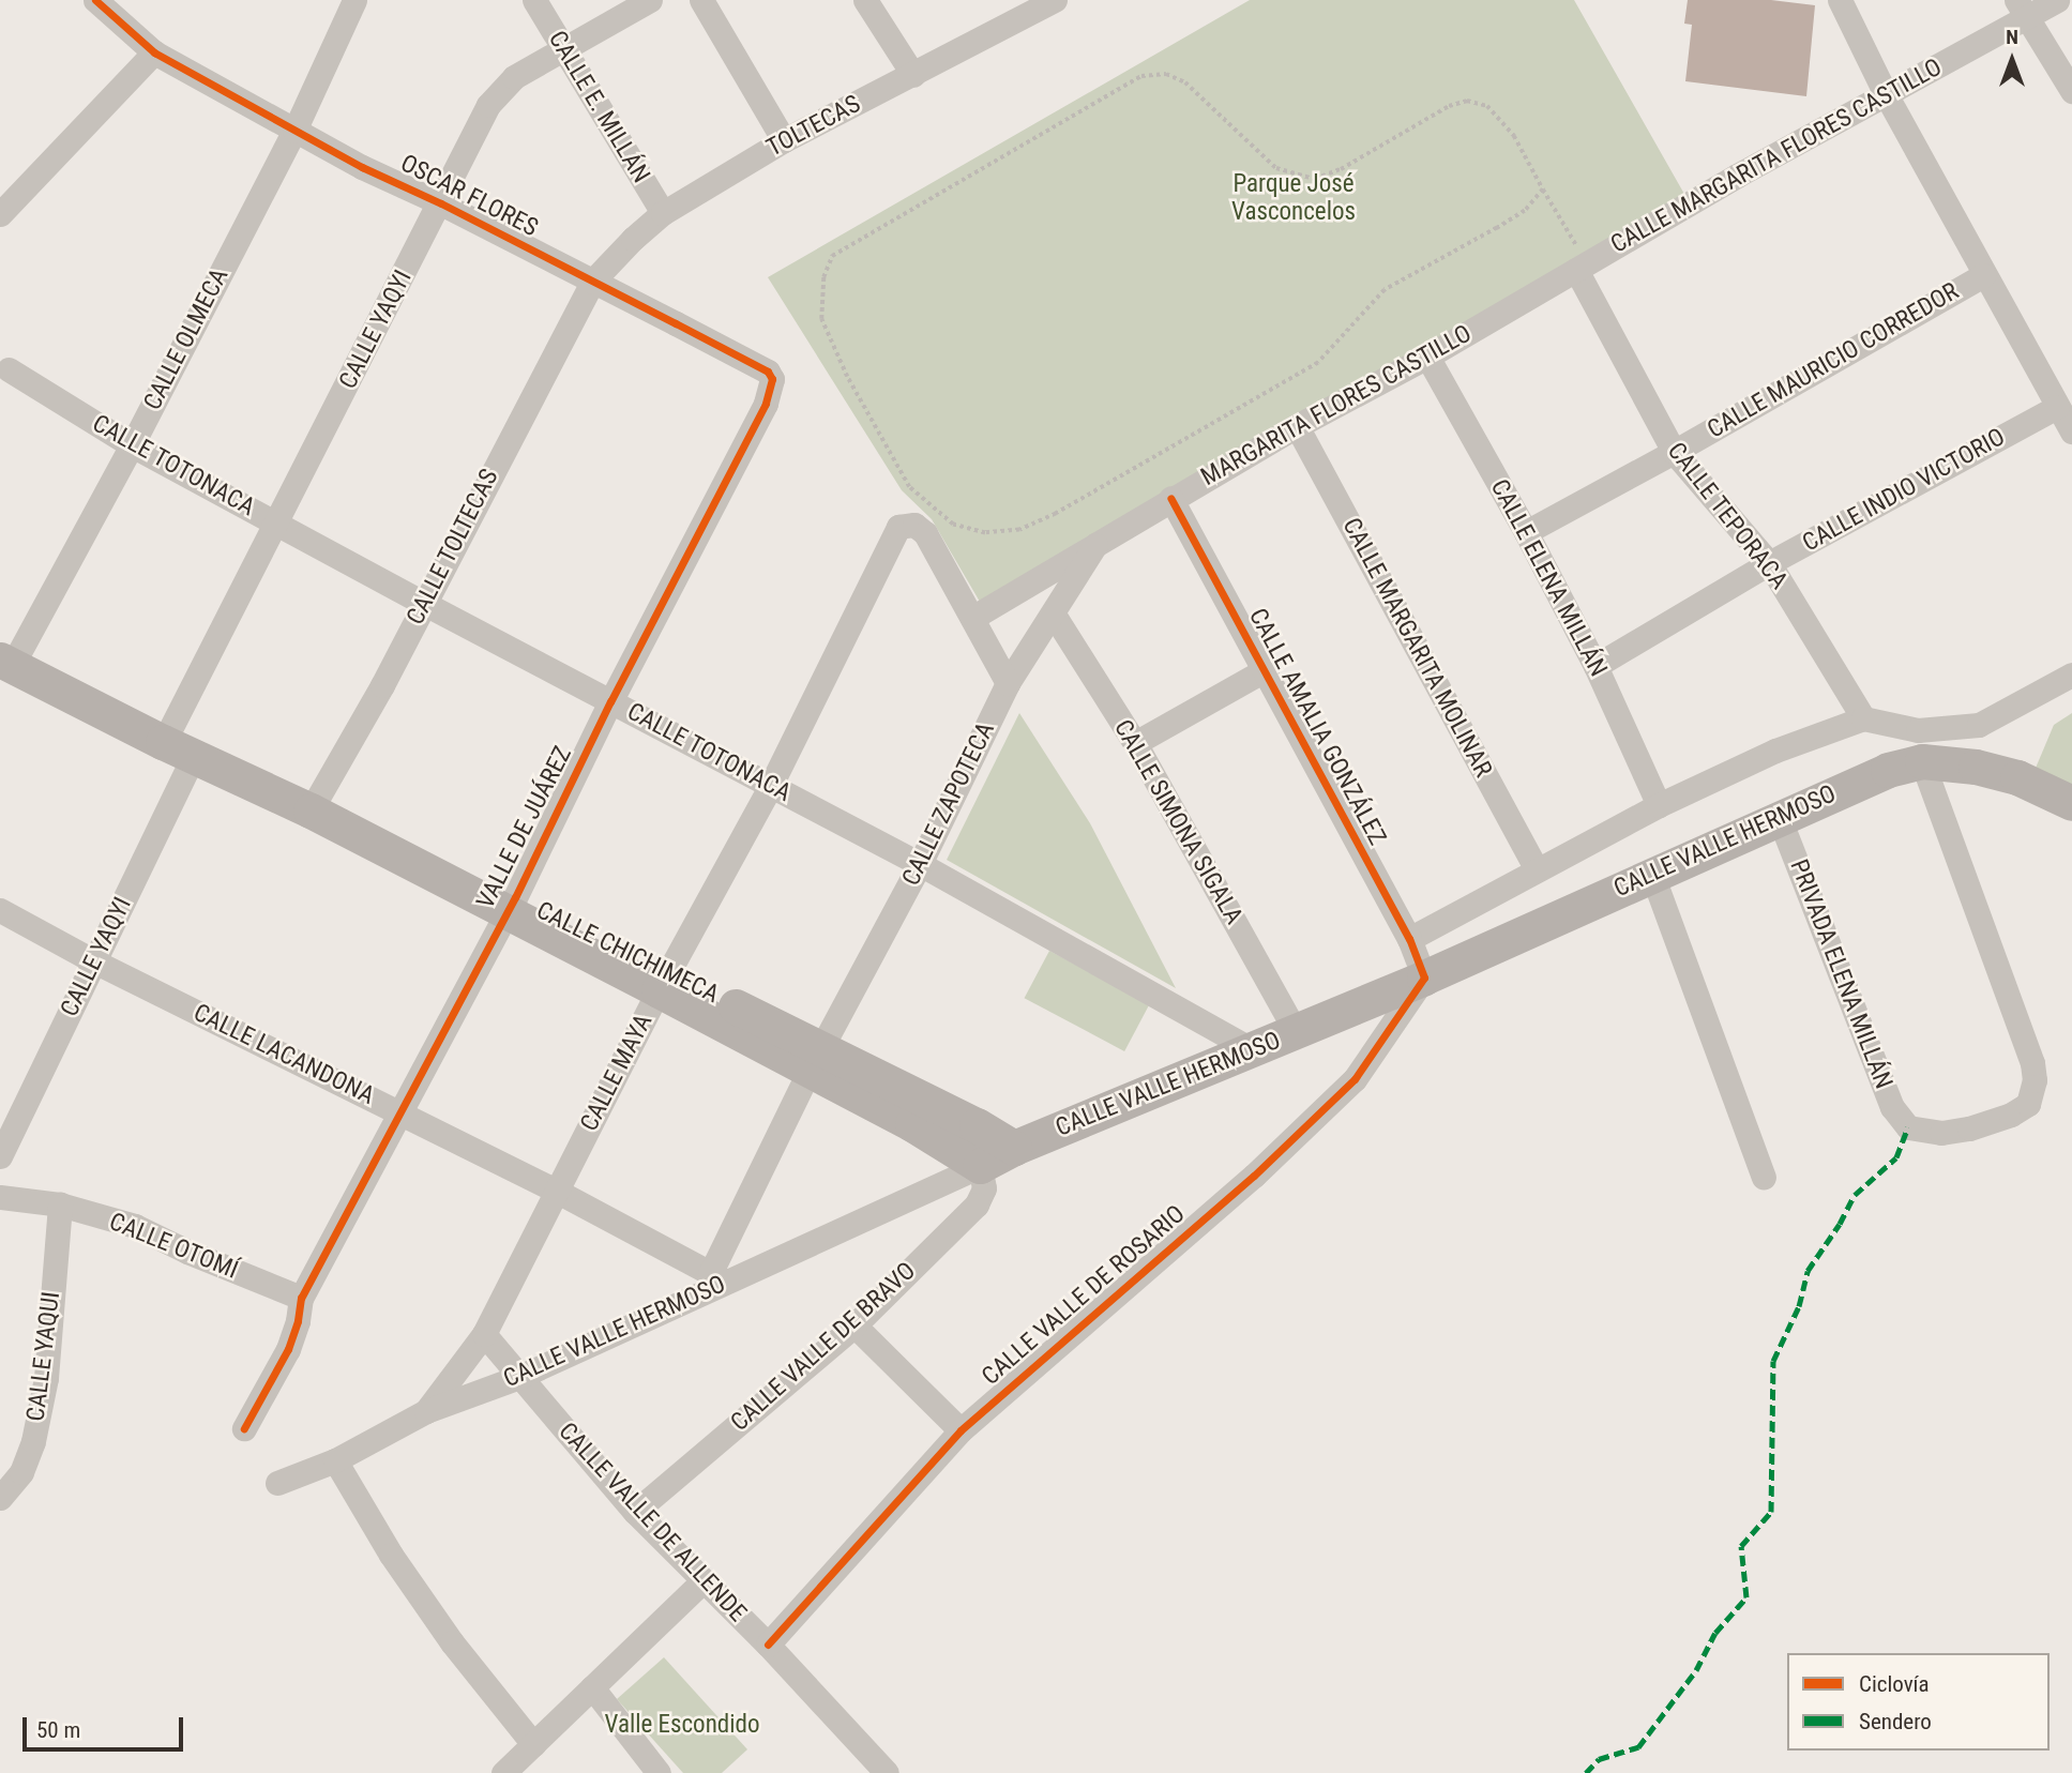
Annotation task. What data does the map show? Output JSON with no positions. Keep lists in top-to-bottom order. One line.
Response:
{"streets":{"main road":["CALLE VALLE HERMOSO","CALLE CHICHIMECA"],"street":["CALLE E. MILLÁN","TOLTECAS","CALLE MARGARITA FLORES CASTILLO","OSCAR FLORES","CALLE YAQYI","CALLE OLMECA","CALLE MAURICIO CORREDOR","MARGARITA FLORES CASTILLO","CALLE TOTONACA","CALLE INDIO VICTORIO","CALLE TEPORACA","CALLE TOLTECAS","CALLE ELENA MILLÁN","CALLE MARGARITA MOLINAR","CALLE AMALIA GONZÁLEZ","CALLE ZAPOTECA","CALLE SIMONA SIGALA","VALLE DE JUÁREZ","PRIVADA ELENA MILLÁN","CALLE LACANDONA","CALLE MAYA","CALLE OTOMÍ","CALLE VALLE DE ROSARIO","CALLE VALLE DE BRAVO","CALLE YAQUI","CALLE VALLE DE ALLENDE"]},"crossings":[["CALLE E. MILLÁN","TOLTECAS"],["CALLE E. MILLÁN","CALLE YAQYI"],["TOLTECAS","OSCAR FLORES"],["TOLTECAS","CALLE TOLTECAS"],["CALLE MARGARITA FLORES CASTILLO","MARGARITA FLORES CASTILLO"],["CALLE MARGARITA FLORES CASTILLO","CALLE TEPORACA"],["OSCAR FLORES","CALLE YAQYI"],["OSCAR FLORES","CALLE OLMECA"],["OSCAR FLORES","CALLE TOLTECAS"],["OSCAR FLORES","VALLE DE JUÁREZ"],["CALLE YAQYI","CALLE TOTONACA"],["CALLE YAQYI","CALLE CHICHIMECA"],["CALLE YAQYI","CALLE LACANDONA"],["CALLE OLMECA","CALLE TOTONACA"],["CALLE OLMECA","CALLE CHICHIMECA"],["CALLE MAURICIO CORREDOR","CALLE TEPORACA"],["CALLE MAURICIO CORREDOR","CALLE ELENA MILLÁN"],["MARGARITA FLORES CASTILLO","CALLE TEPORACA"],["MARGARITA FLORES CASTILLO","CALLE ELENA MILLÁN"],["MARGARITA FLORES CASTILLO","CALLE MARGARITA MOLINAR"],["MARGARITA FLORES CASTILLO","CALLE AMALIA GONZÁLEZ"],["MARGARITA FLORES CASTILLO","CALLE ZAPOTECA"],["MARGARITA FLORES CASTILLO","CALLE MAYA"],["CALLE TOTONACA","CALLE TOLTECAS"],["CALLE TOTONACA","CALLE ZAPOTECA"],["CALLE TOTONACA","VALLE DE JUÁREZ"],["CALLE TOTONACA","CALLE VALLE HERMOSO"],["CALLE TOTONACA","CALLE MAYA"],["CALLE INDIO VICTORIO","CALLE TEPORACA"],["CALLE INDIO VICTORIO","CALLE ELENA MILLÁN"],["CALLE TOLTECAS","CALLE CHICHIMECA"],["CALLE AMALIA GONZÁLEZ","CALLE VALLE HERMOSO"],["CALLE AMALIA GONZÁLEZ","CALLE VALLE DE ROSARIO"],["CALLE ZAPOTECA","CALLE SIMONA SIGALA"],["CALLE ZAPOTECA","CALLE VALLE HERMOSO"],["CALLE ZAPOTECA","CALLE CHICHIMECA"],["CALLE ZAPOTECA","CALLE LACANDONA"],["CALLE SIMONA SIGALA","CALLE VALLE HERMOSO"],["VALLE DE JUÁREZ","CALLE CHICHIMECA"],["VALLE DE JUÁREZ","CALLE LACANDONA"],["VALLE DE JUÁREZ","CALLE OTOMÍ"],["CALLE VALLE HERMOSO","CALLE CHICHIMECA"],["CALLE VALLE HERMOSO","PRIVADA ELENA MILLÁN"],["CALLE VALLE HERMOSO","CALLE LACANDONA"],["CALLE VALLE HERMOSO","CALLE MAYA"],["CALLE VALLE HERMOSO","CALLE VALLE DE ROSARIO"],["CALLE VALLE HERMOSO","CALLE VALLE DE BRAVO"],["CALLE VALLE HERMOSO","CALLE VALLE DE ALLENDE"],["CALLE CHICHIMECA","CALLE MAYA"],["CALLE CHICHIMECA","CALLE VALLE DE BRAVO"],["CALLE LACANDONA","CALLE MAYA"],["CALLE MAYA","CALLE VALLE DE ALLENDE"],["CALLE OTOMÍ","CALLE YAQUI"],["CALLE VALLE DE ROSARIO","CALLE VALLE DE ALLENDE"],["CALLE VALLE DE BRAVO","CALLE VALLE DE ALLENDE"]],"parks":["Parque José Vasconcelos","Valle Escondido"],"legend":["Ciclovía","Sendero"],"scale_bar":"50 m","north":"top"}
